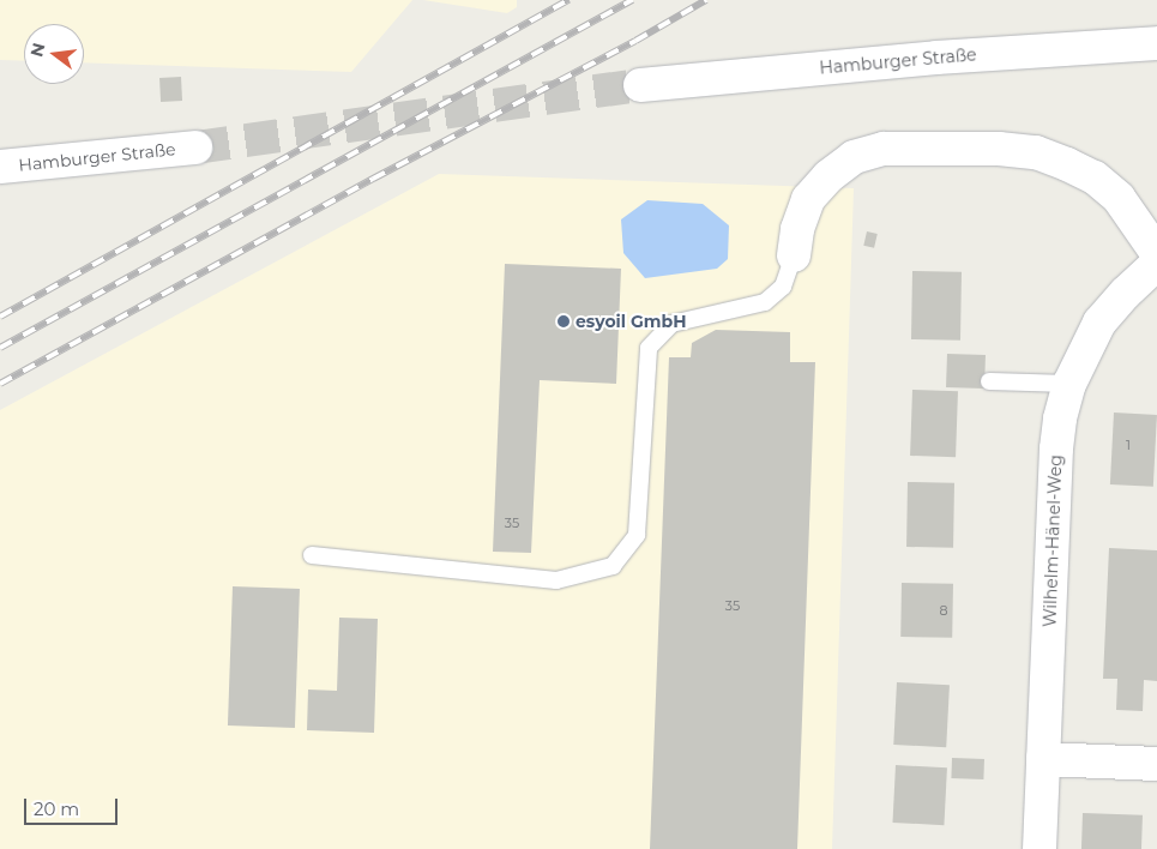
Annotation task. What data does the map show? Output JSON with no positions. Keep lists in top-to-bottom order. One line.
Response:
{"streets":{"street":["Hamburger Straße","Wilhelm-Hänel-Weg"]},"places":["esyoil GmbH"],"house_numbers":["1","35","35","8"],"scale_bar":"20 m","north":"left"}
